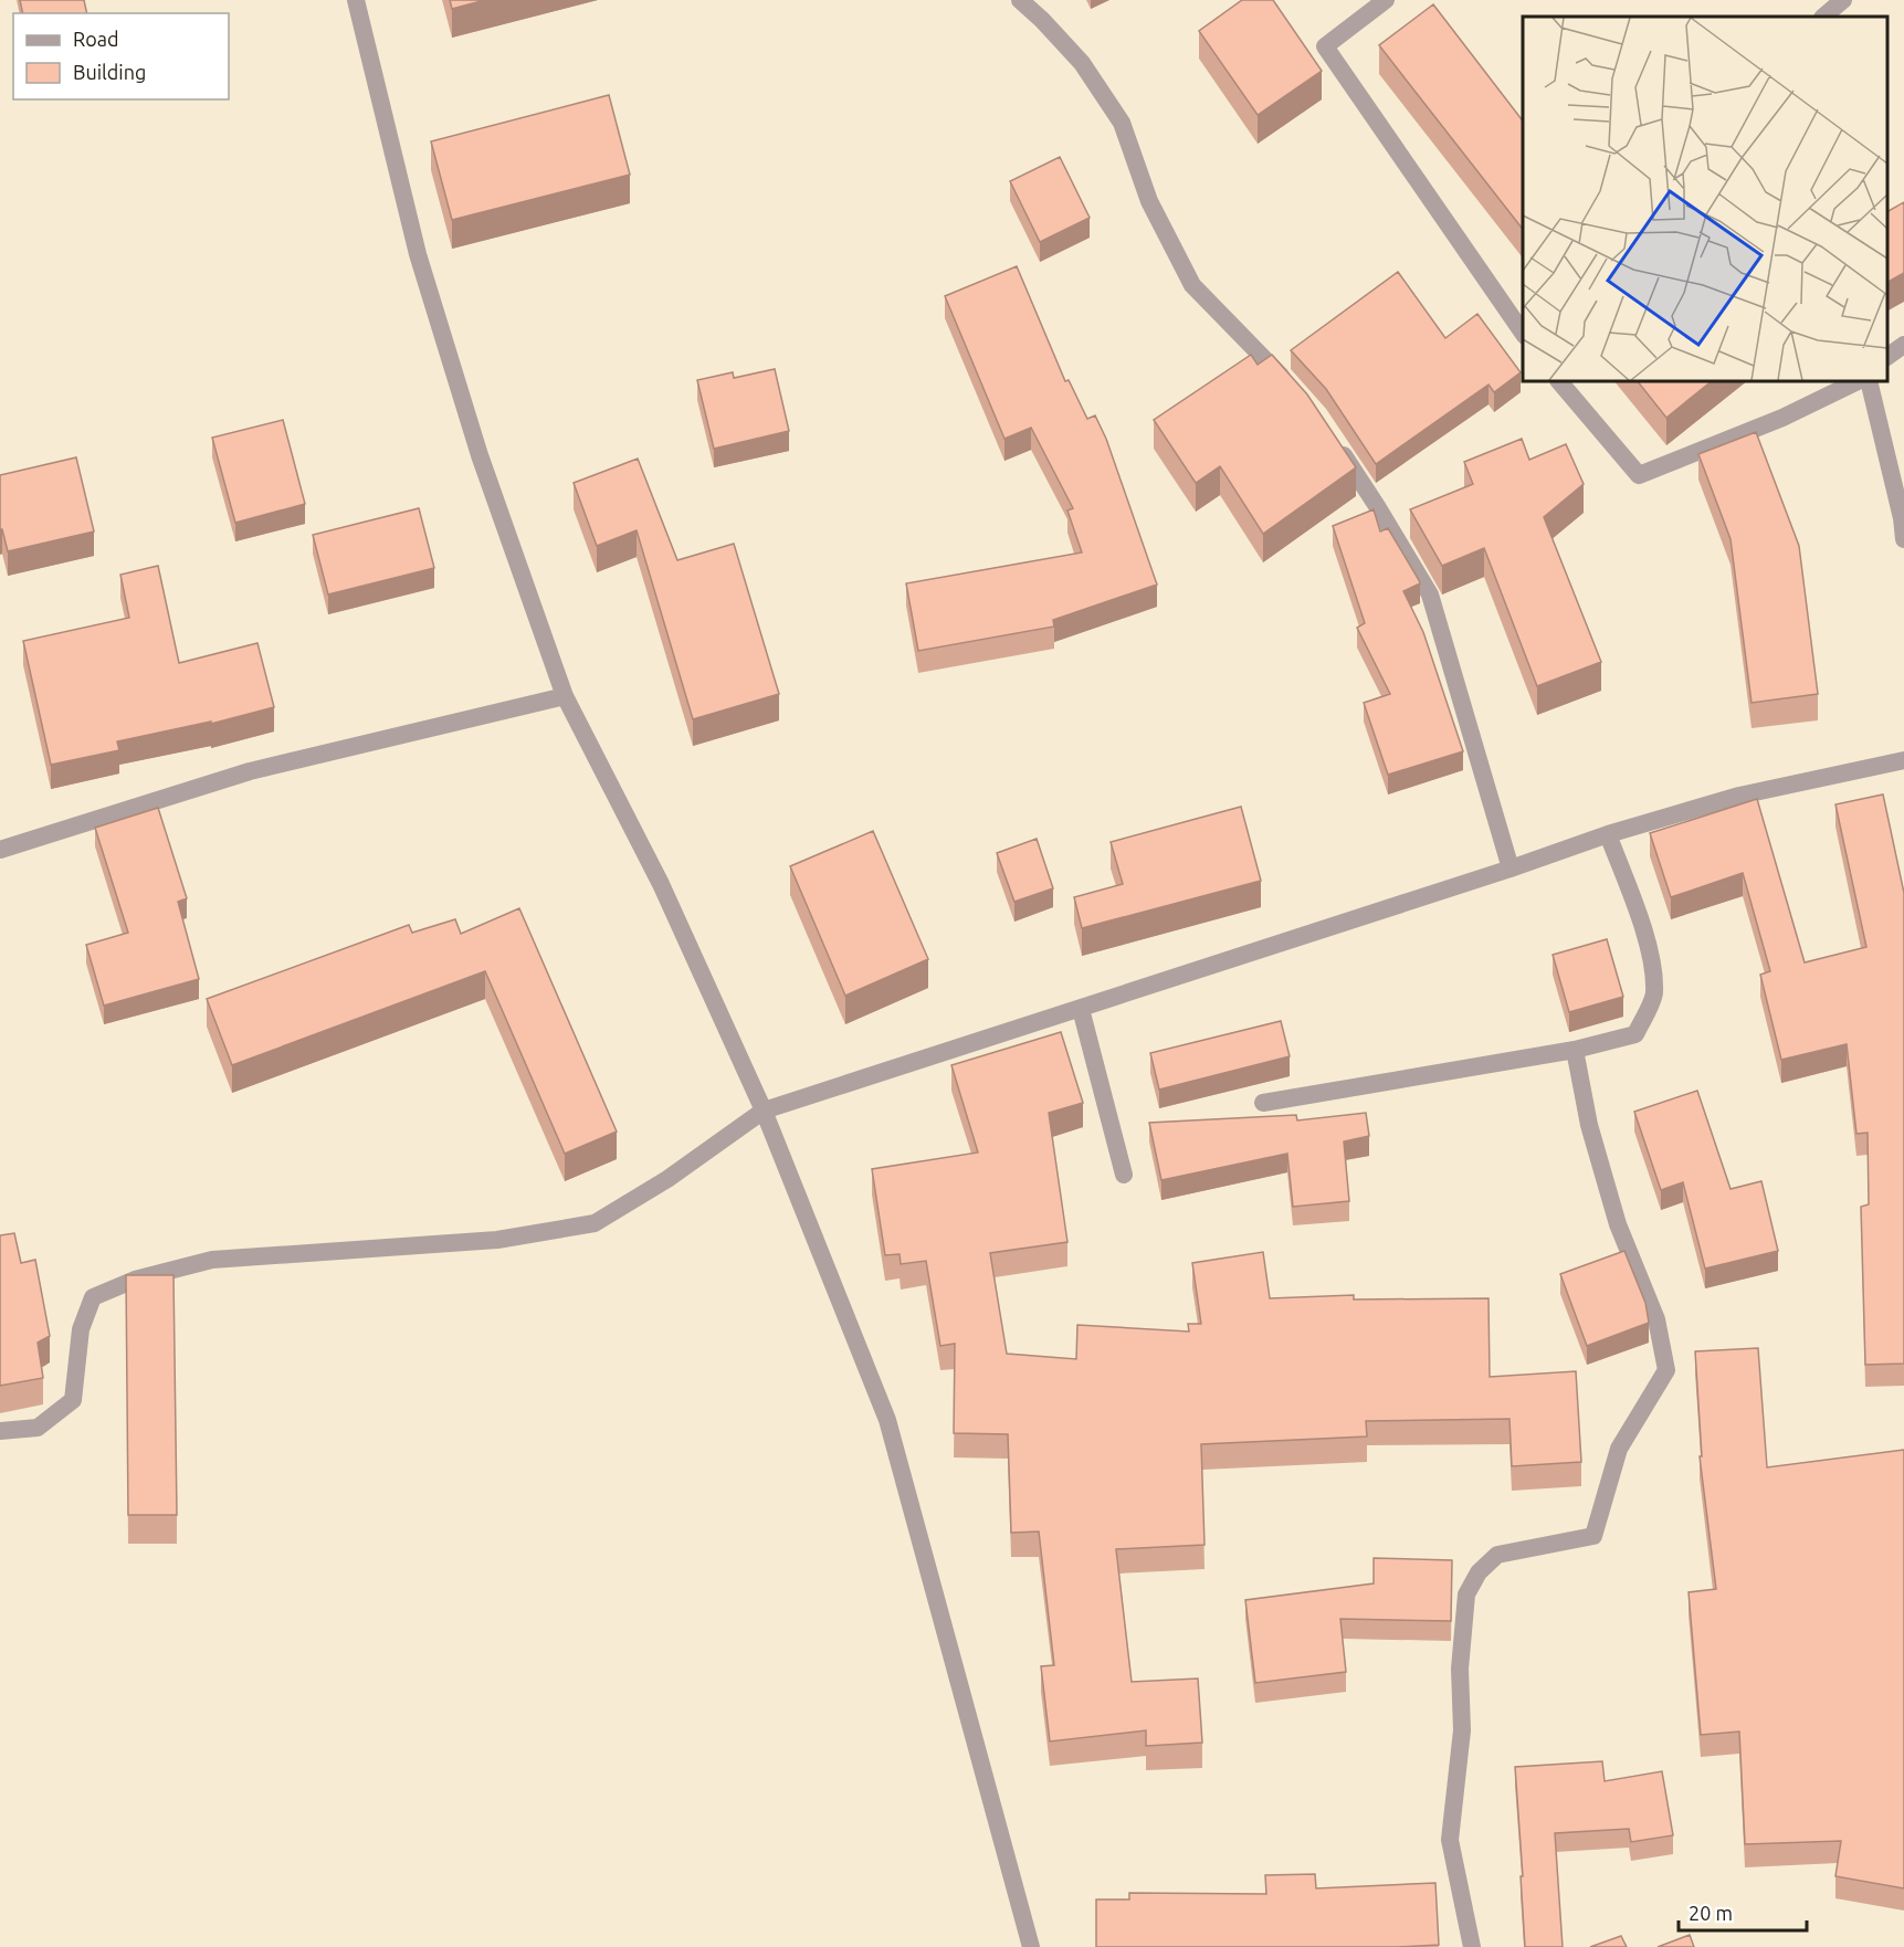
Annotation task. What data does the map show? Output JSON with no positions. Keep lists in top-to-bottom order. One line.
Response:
{"legend":["Road","Building"],"scale_bar":"20 m"}
